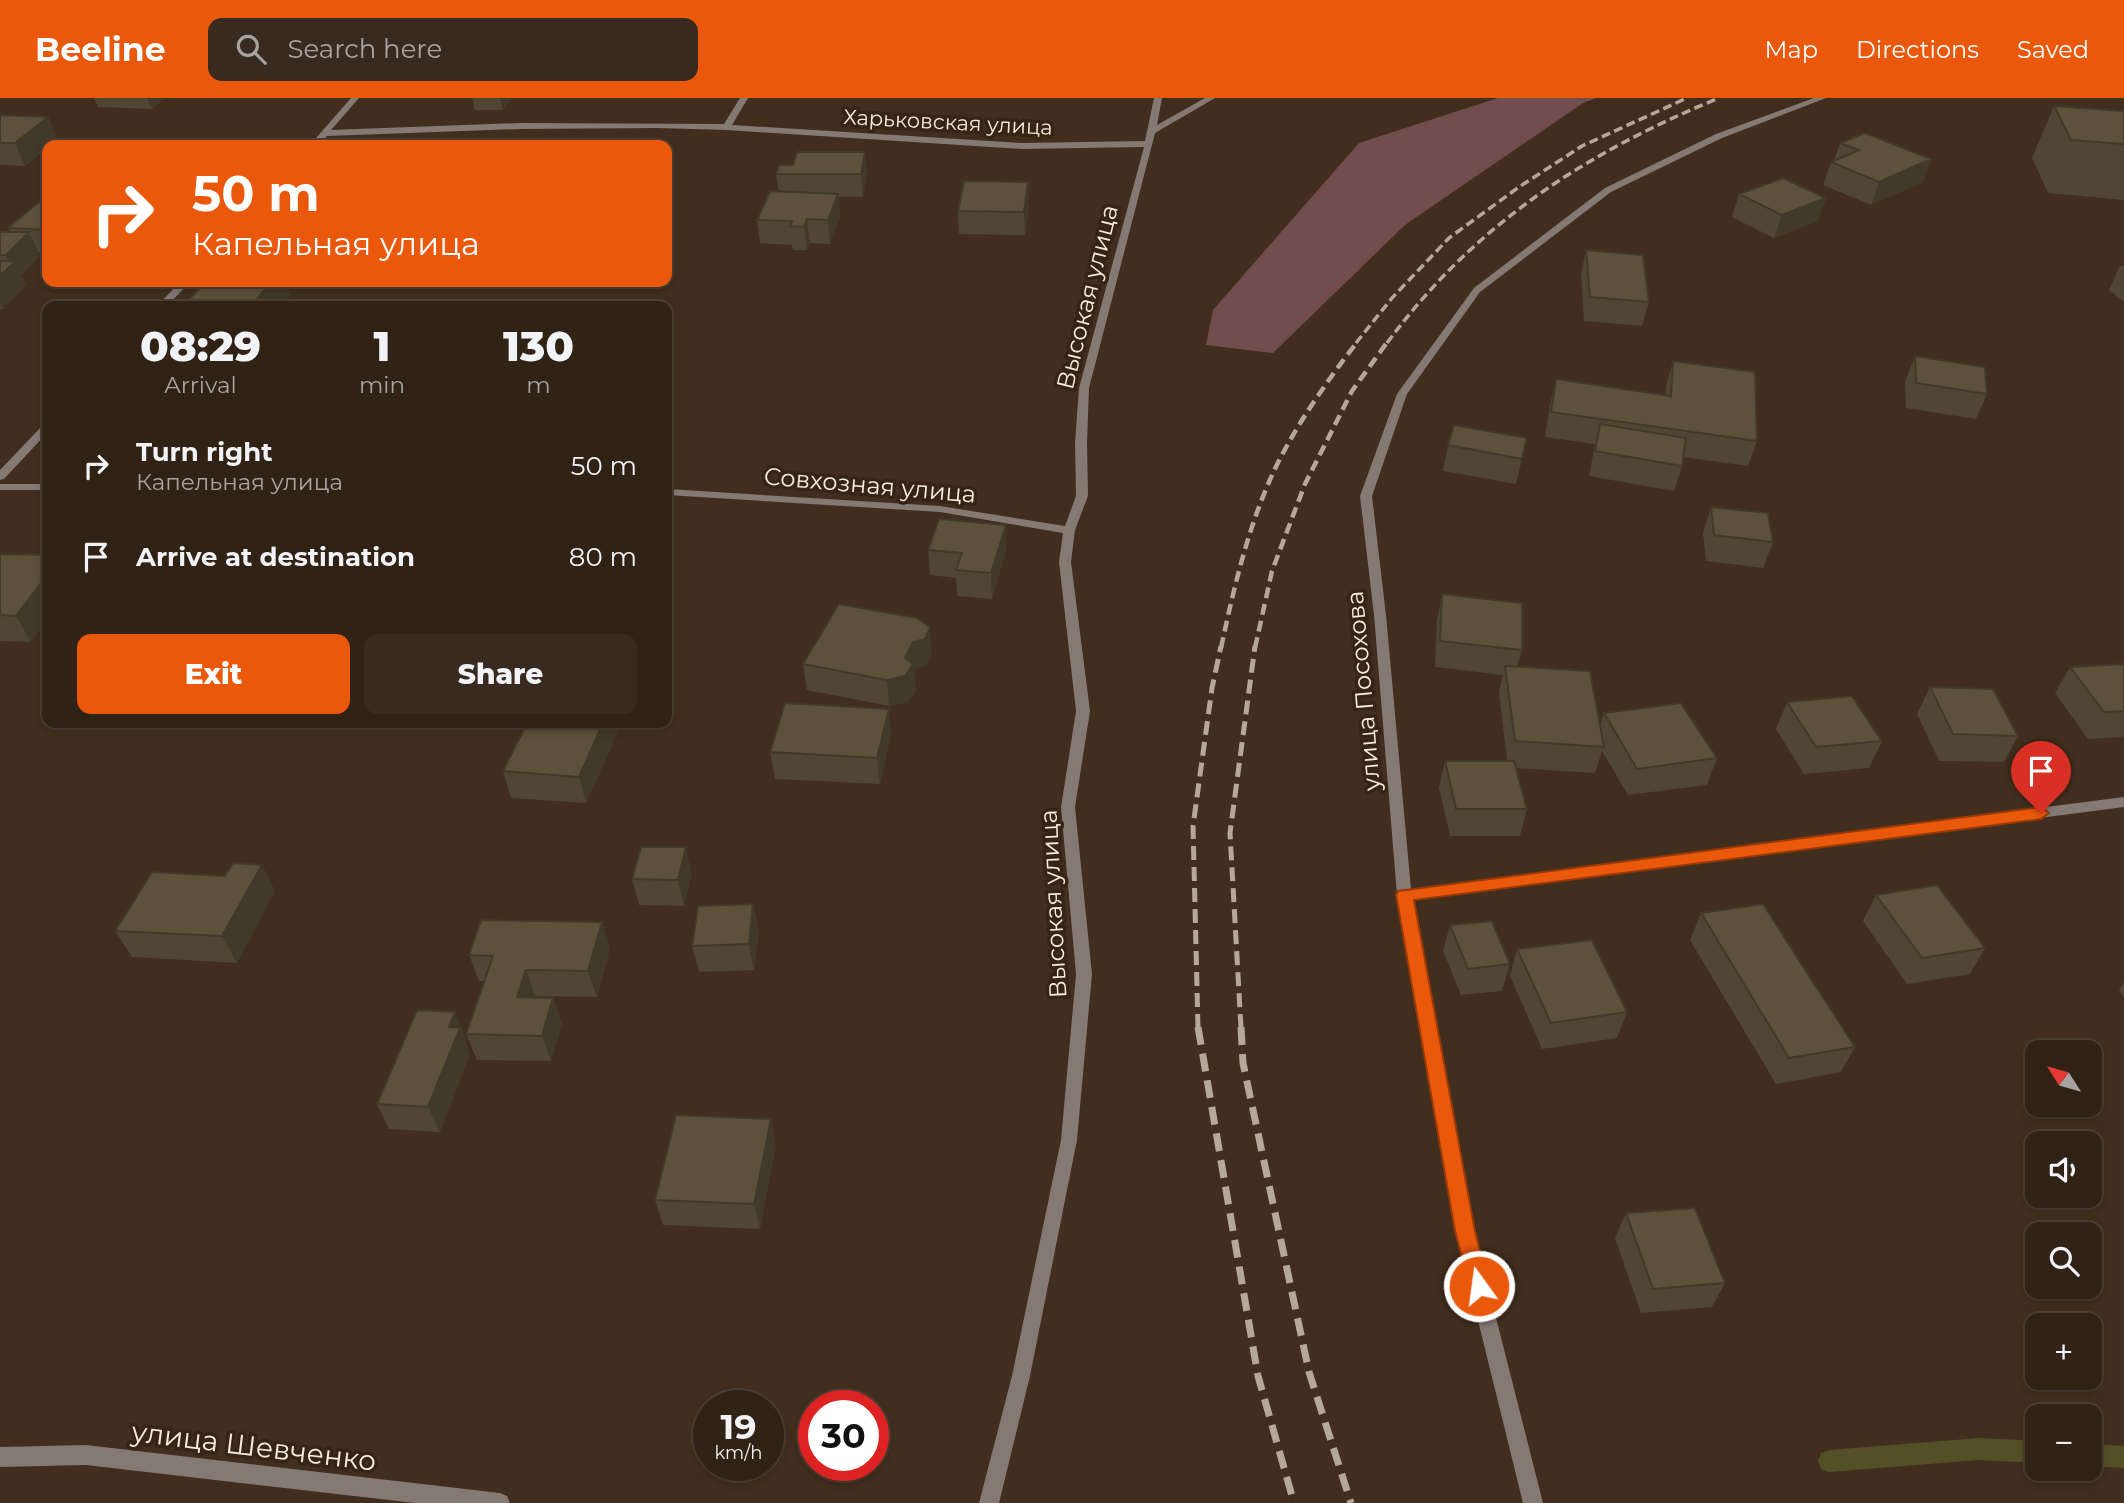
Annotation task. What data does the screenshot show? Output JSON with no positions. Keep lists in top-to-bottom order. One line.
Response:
{"streets":{"street":["Харьковская улица","Высокая улица","Совхозная улица","улица Посохова","улица Шевченко"]},"crossings":[["Харьковская улица","Высокая улица"],["Высокая улица","Совхозная улица"]],"north":"top left","page":{"header":"Beeline","search":"Search here","nav":["Map","Directions","Saved"],"turn":["50 m","Капельная улица"],"eta":["08:29","Arrival","1","min","130","m"],"list":[{"name":"Turn right","note":"Капельная улица","value":"50 m"},{"name":"Arrive at destination","value":"80 m"}],"buttons":["Exit","Share"],"map_buttons":["+","−"],"speed":"19 km/h","limit":"30"}}
